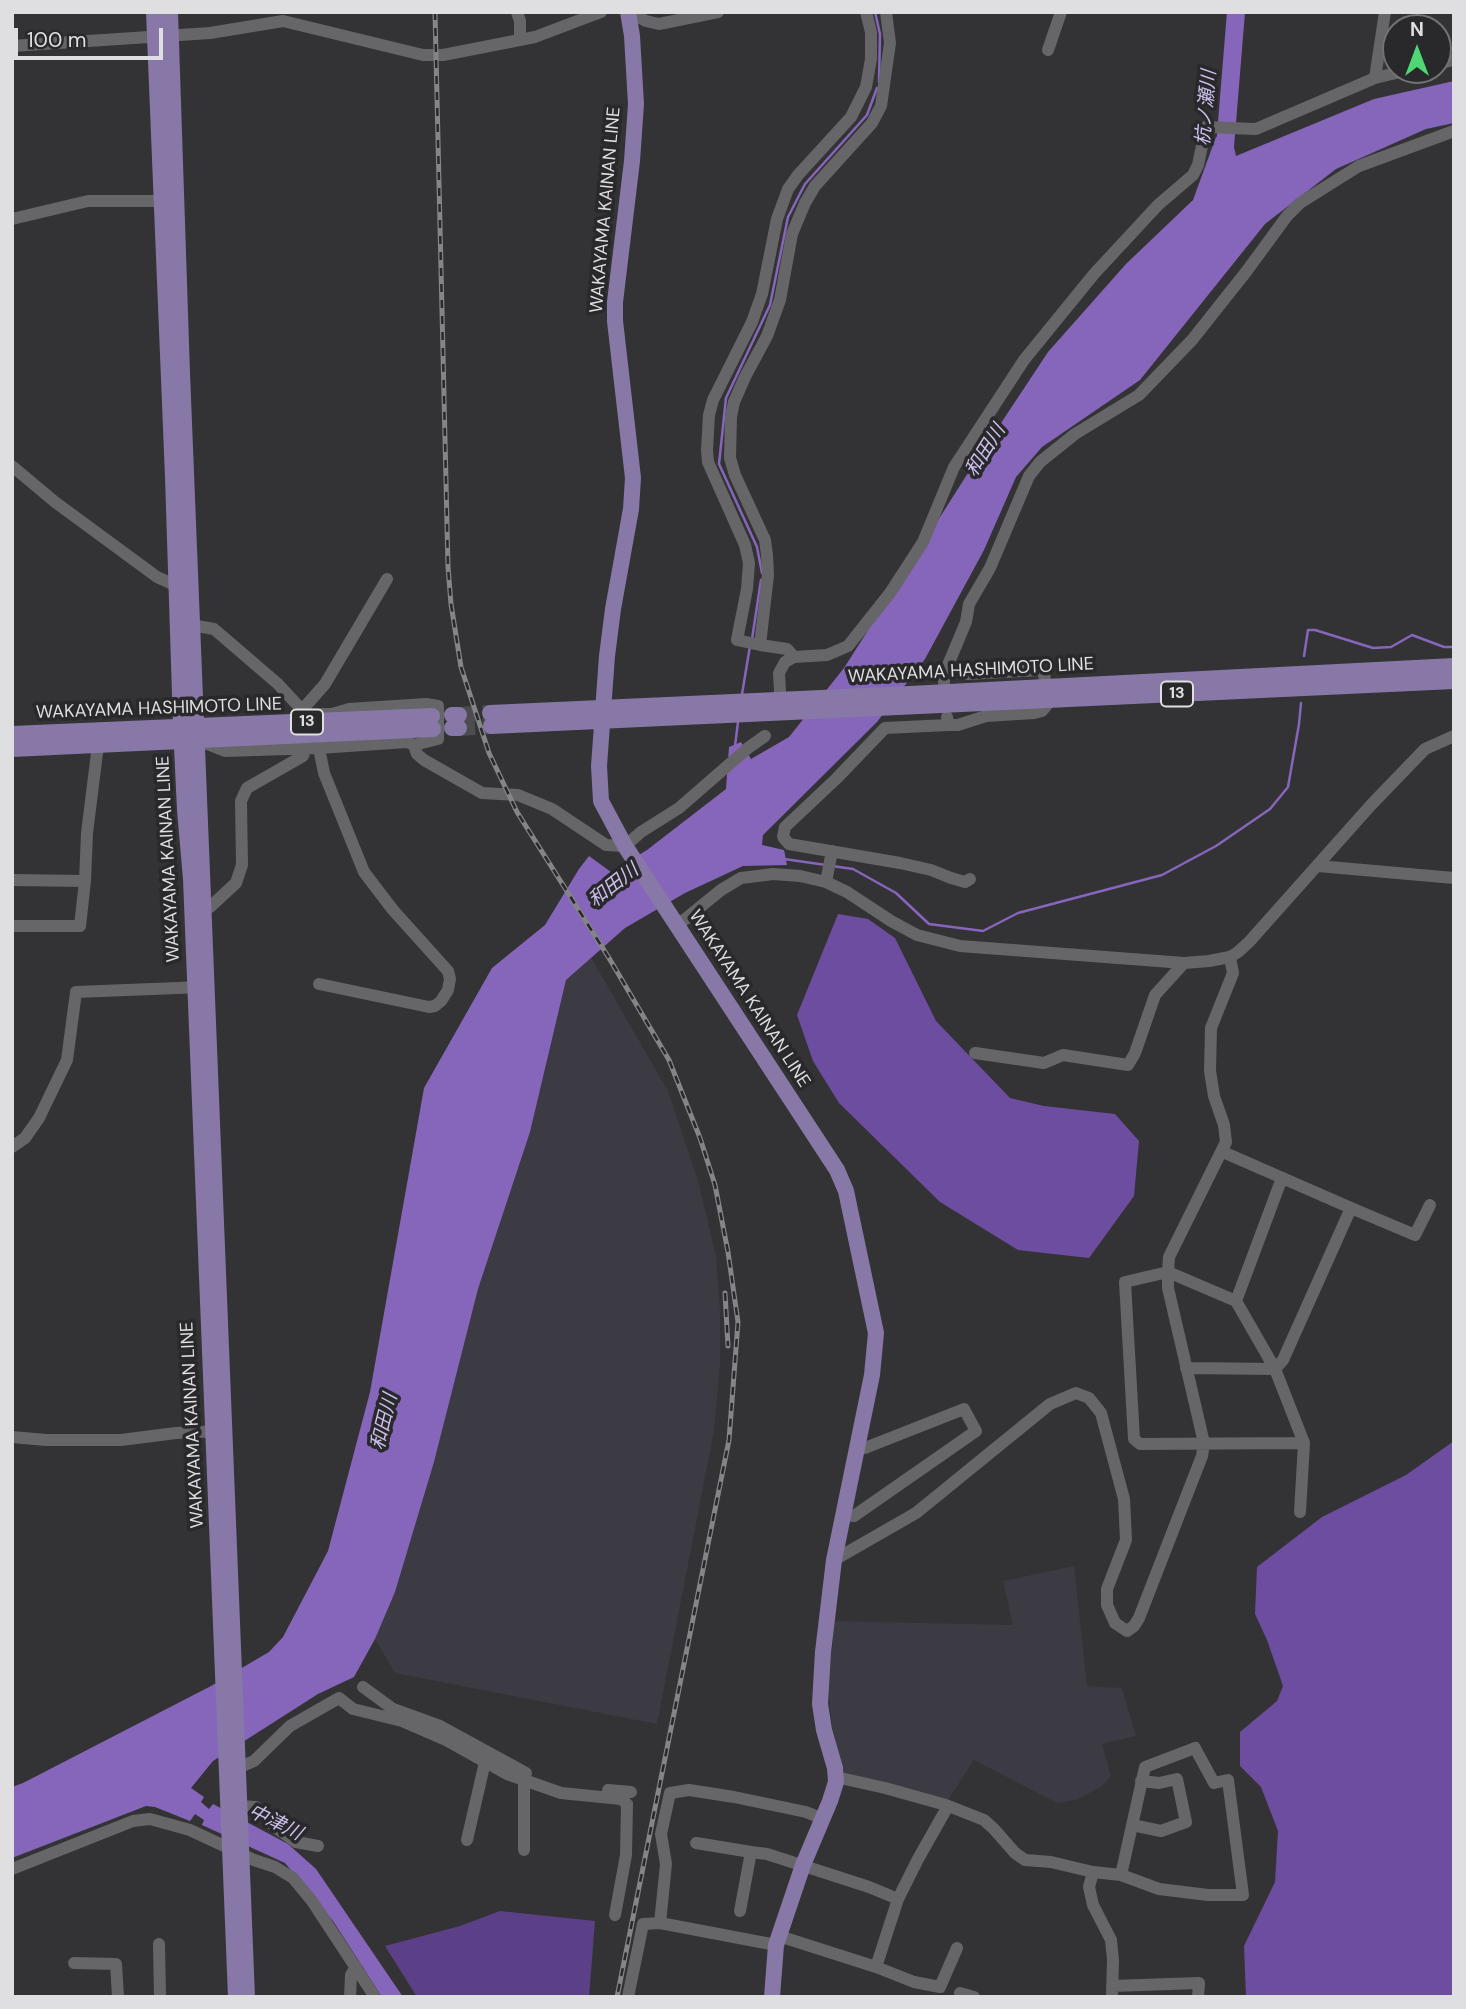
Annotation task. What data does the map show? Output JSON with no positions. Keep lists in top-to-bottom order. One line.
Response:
{"streets":{"main road":["WAKAYAMA KAINAN LINE","WAKAYAMA HASHIMOTO LINE","13"]},"crossings":[["WAKAYAMA KAINAN LINE","WAKAYAMA HASHIMOTO LINE"]],"water":["杭ノ瀬川","和田川","中津川"],"scale_bar":"100 m","north":"top"}
